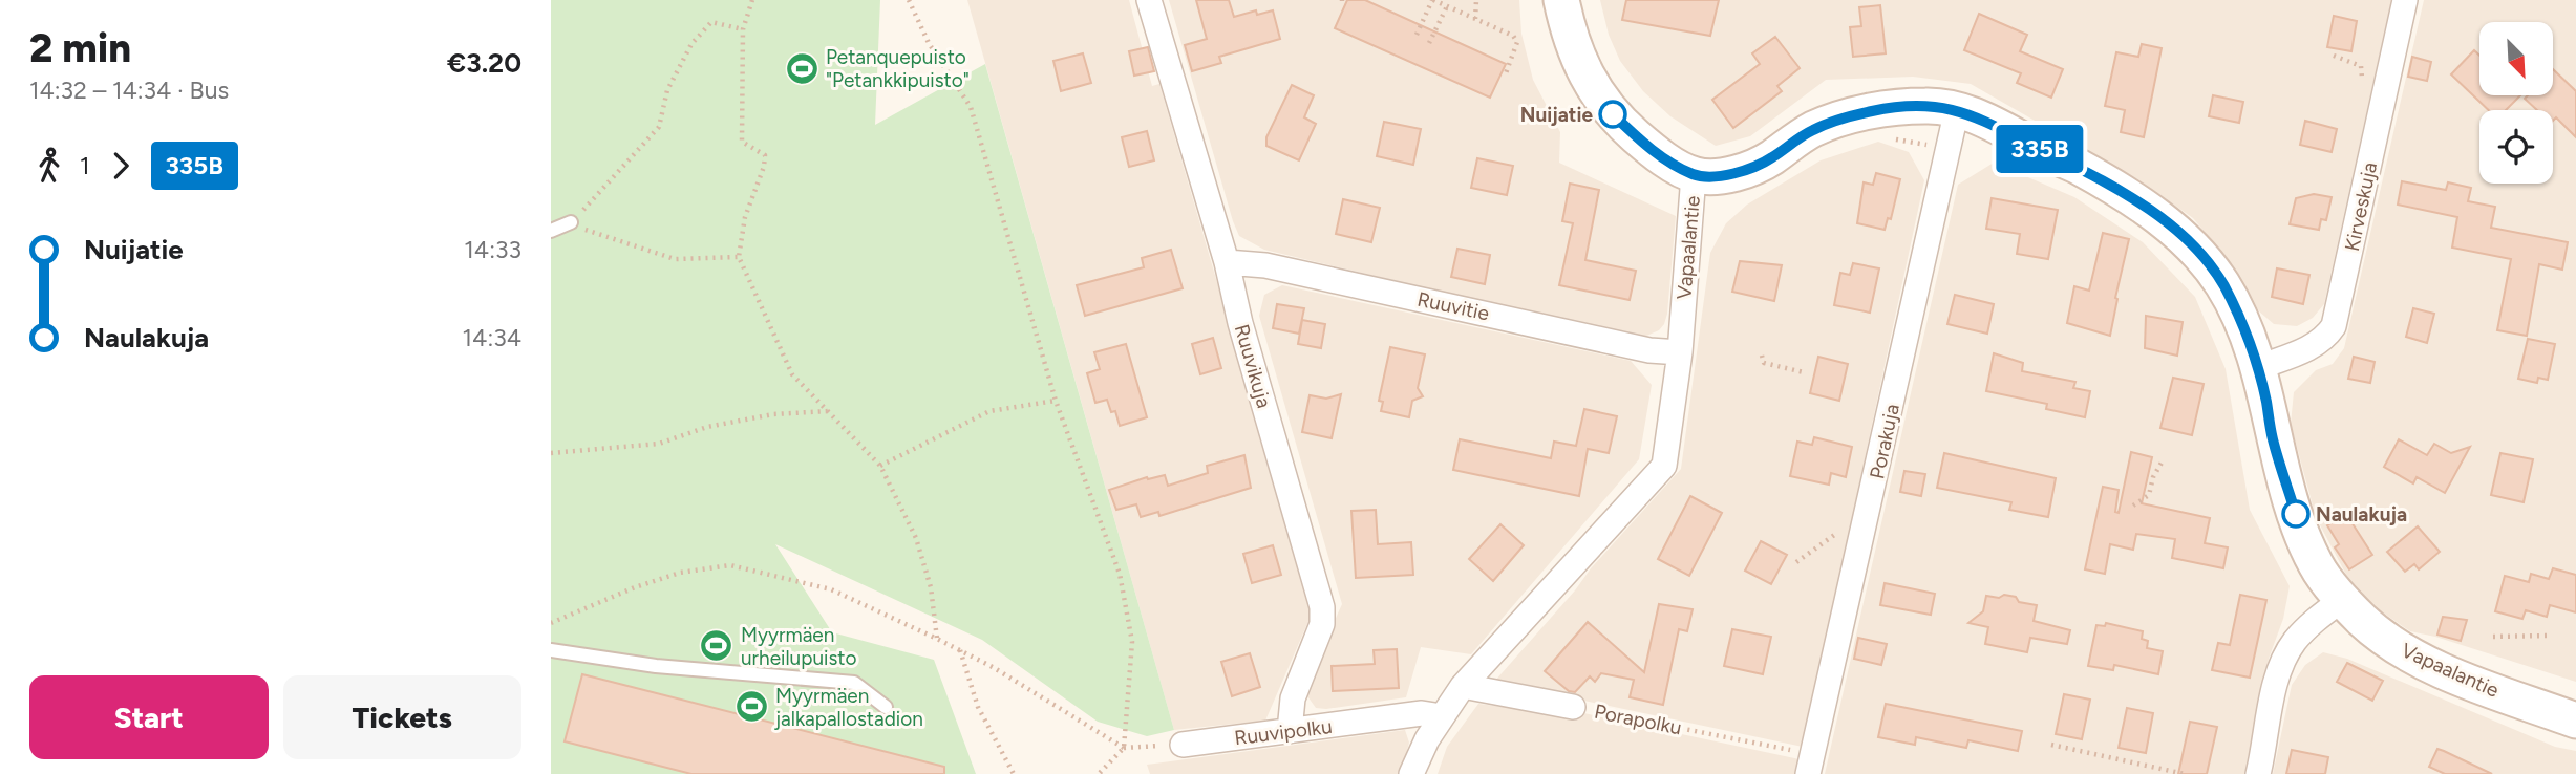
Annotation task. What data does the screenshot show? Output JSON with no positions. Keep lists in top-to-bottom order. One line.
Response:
{"streets":{"street":["Kirveskuja","Vapaalantie","Ruuvitie","Ruuvikuja","Porakuja","Porapolku","Ruuvipolku"]},"crossings":[["Kirveskuja","Vapaalantie"],["Vapaalantie","Ruuvitie"],["Vapaalantie","Porakuja"],["Vapaalantie","Porapolku"],["Vapaalantie","Ruuvipolku"],["Ruuvitie","Ruuvikuja"],["Ruuvikuja","Ruuvipolku"],["Porakuja","Porapolku"]],"places":{"sports":["Petanquepuisto \"Petankkipuisto\"","Myyrmäen urheilupuisto","Myyrmäen jalkapallostadion"],"other":["Nuijatie","Naulakuja"]},"lines":["bus line 335B"],"north":"bottom right","page":{"heading":["2 min","14:32 – 14:34 · Bus","€3.20"],"on_map":"335B","legs":["1","335B"],"list":[{"name":"Nuijatie","value":"14:33"},{"name":"Naulakuja","value":"14:34"}],"buttons":["Start","Tickets"]}}
